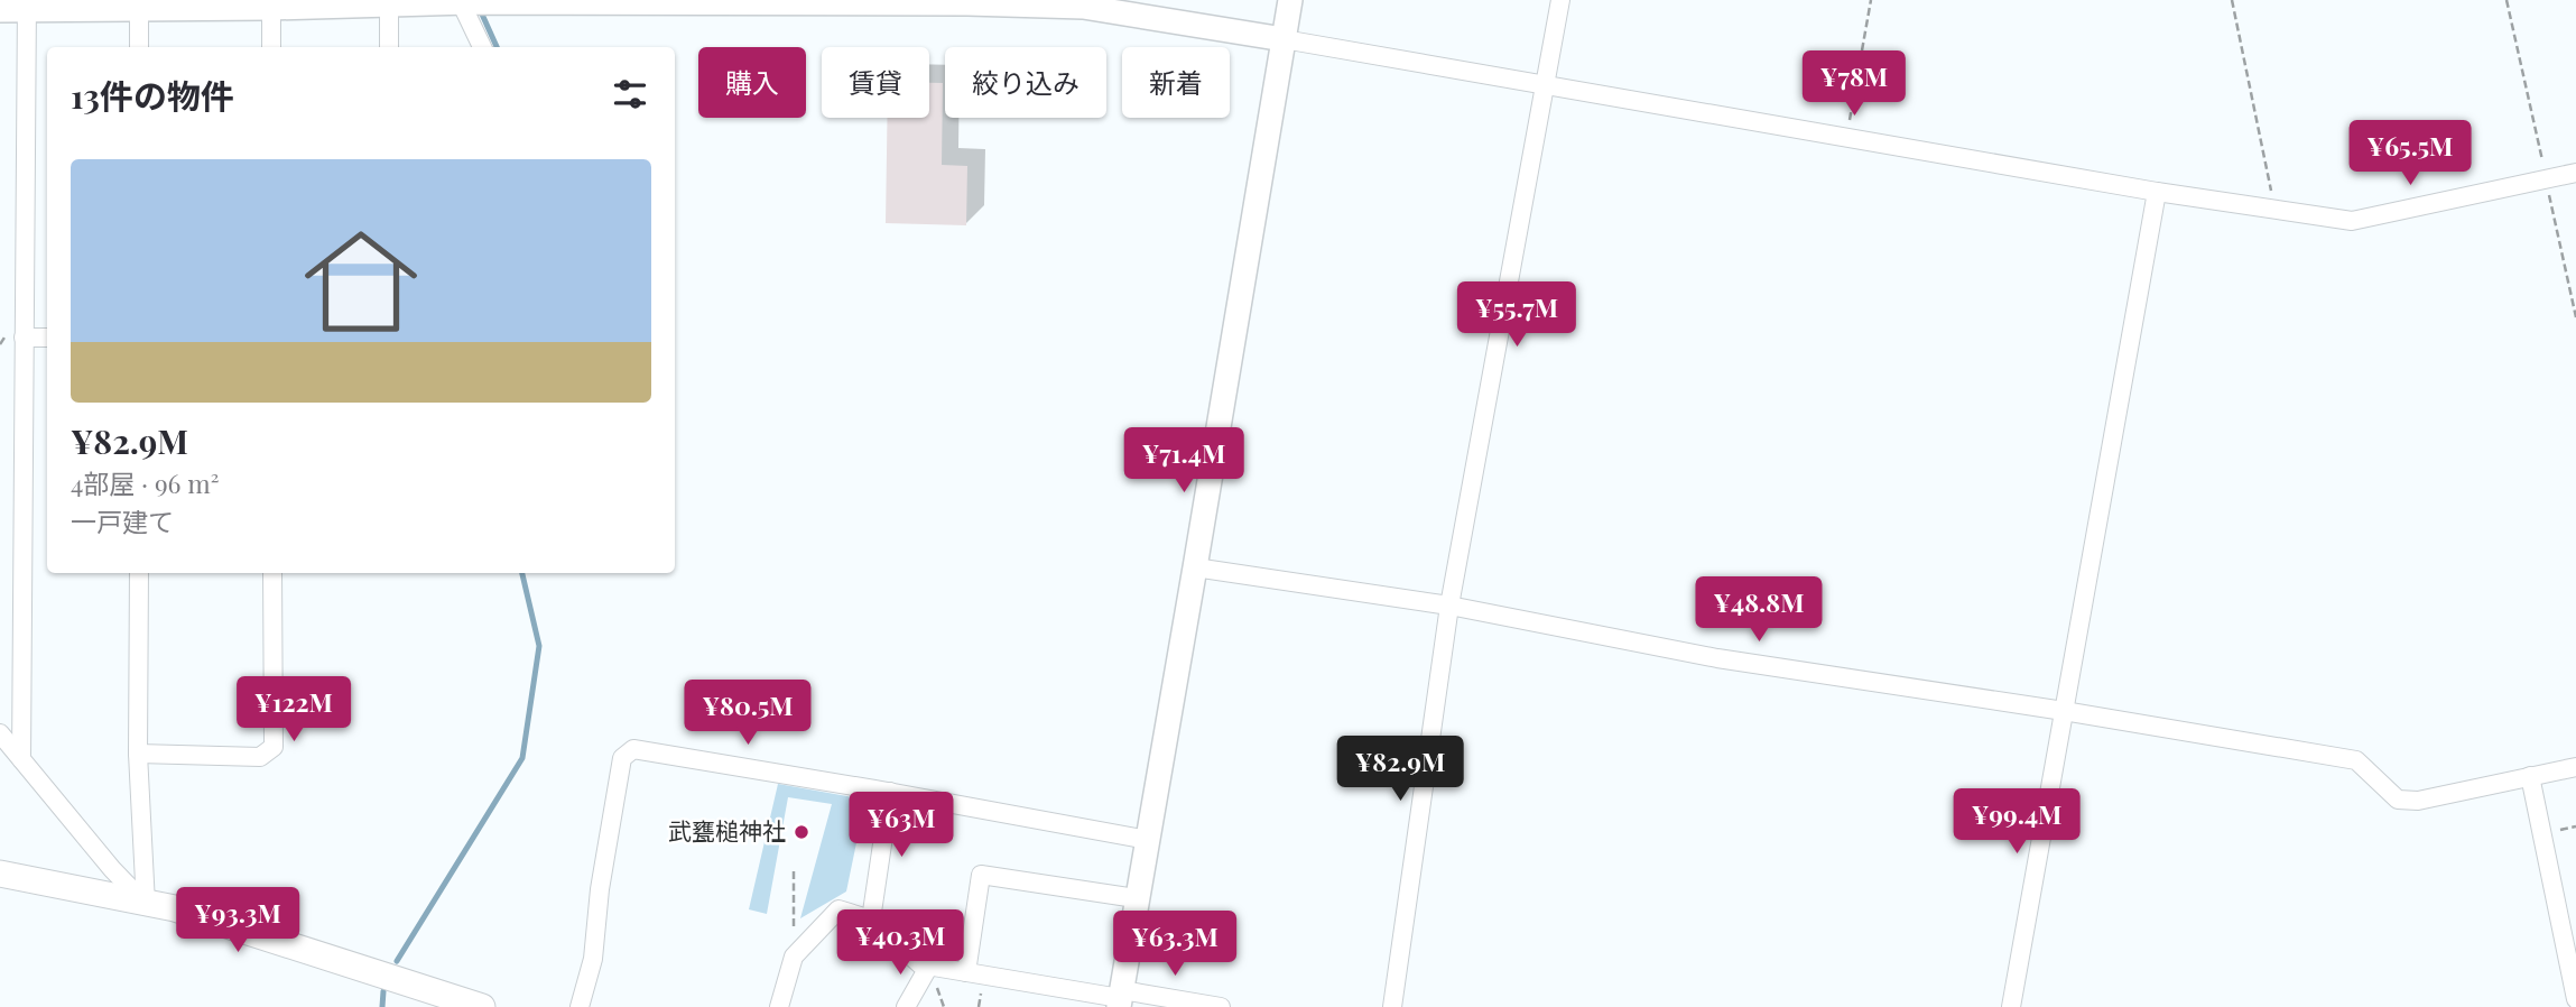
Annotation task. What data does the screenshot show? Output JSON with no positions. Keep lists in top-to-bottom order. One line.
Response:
{"places":["武甕槌神社"],"page":{"chip":["購入","賃貸","絞り込み","新着"],"heading":"13件の物件","price":["¥78M","¥65.5M","¥55.7M","¥71.4M","¥48.8M","¥122M","¥80.5M","¥82.9M","¥99.4M","¥63M","¥93.3M","¥40.3M","¥63.3M"],"list":[{"name":"¥82.9M","note":"4部屋 · 96 m² · 一戸建て"}]}}
